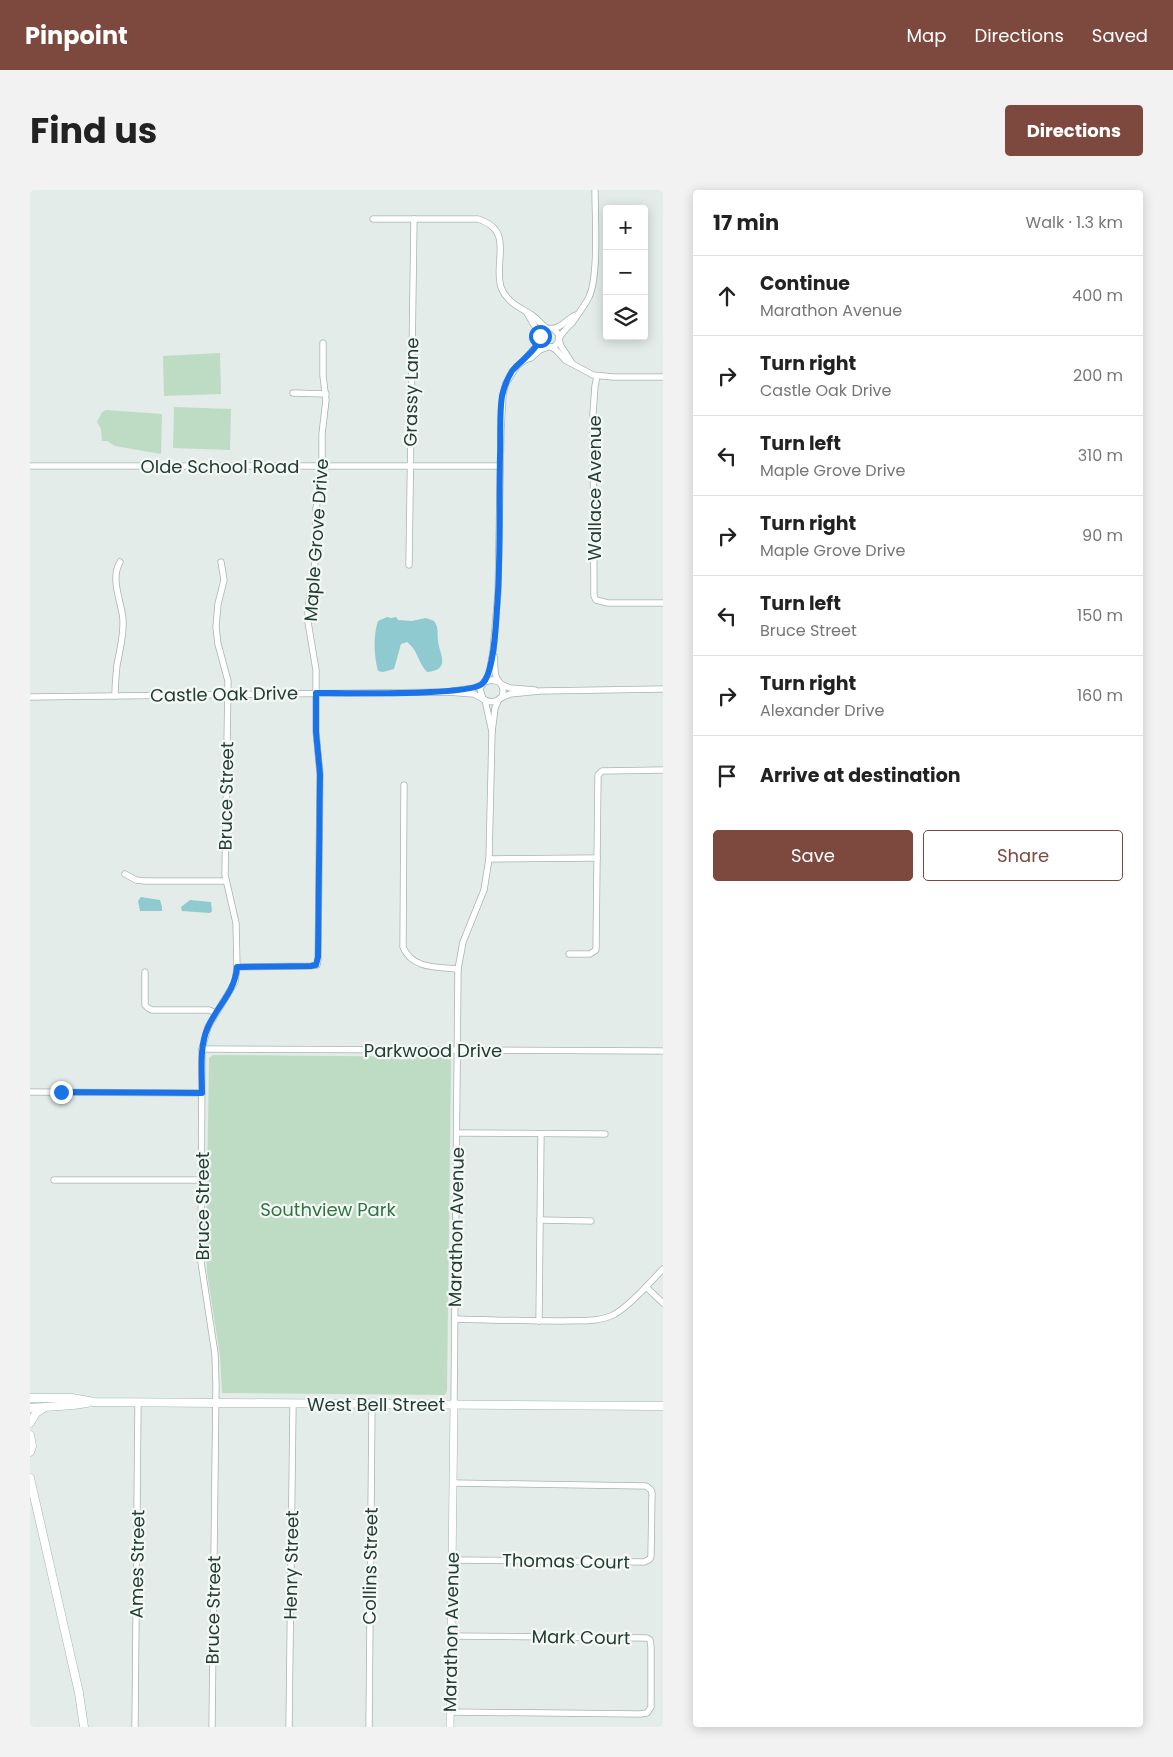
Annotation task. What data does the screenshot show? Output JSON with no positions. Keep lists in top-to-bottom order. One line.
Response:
{"streets":{"main road":["West Bell Street"],"street":["Grassy Lane","Olde School Road","Wallace Avenue","Maple Grove Drive","Castle Oak Drive","Bruce Street","Parkwood Drive","Marathon Avenue","Thomas Court","Ames Street","Henry Street","Collins Street","Mark Court"]},"crossings":[["Grassy Lane","Olde School Road"],["Olde School Road","Maple Grove Drive"],["Maple Grove Drive","Castle Oak Drive"],["Maple Grove Drive","Bruce Street"],["Castle Oak Drive","Bruce Street"],["Castle Oak Drive","Marathon Avenue"],["Bruce Street","Parkwood Drive"],["Bruce Street","West Bell Street"],["Parkwood Drive","Marathon Avenue"],["Marathon Avenue","West Bell Street"],["Marathon Avenue","Thomas Court"],["Marathon Avenue","Mark Court"],["West Bell Street","Ames Street"],["West Bell Street","Henry Street"],["West Bell Street","Collins Street"]],"parks":["Southview Park"],"page":{"header":"Pinpoint","nav":["Map","Directions","Saved"],"title":"Find us","buttons":["Directions",["Save","Share"]],"heading":["17 min","Walk · 1.3 km"],"map_buttons":["+","−"],"list":[["Continue","Marathon Avenue","400 m"],["Turn right","Castle Oak Drive","200 m"],["Turn left","Maple Grove Drive","310 m"],["Turn right","Maple Grove Drive","90 m"],["Turn left","Bruce Street","150 m"],["Turn right","Alexander Drive","160 m"],"Arrive at destination"]}}
